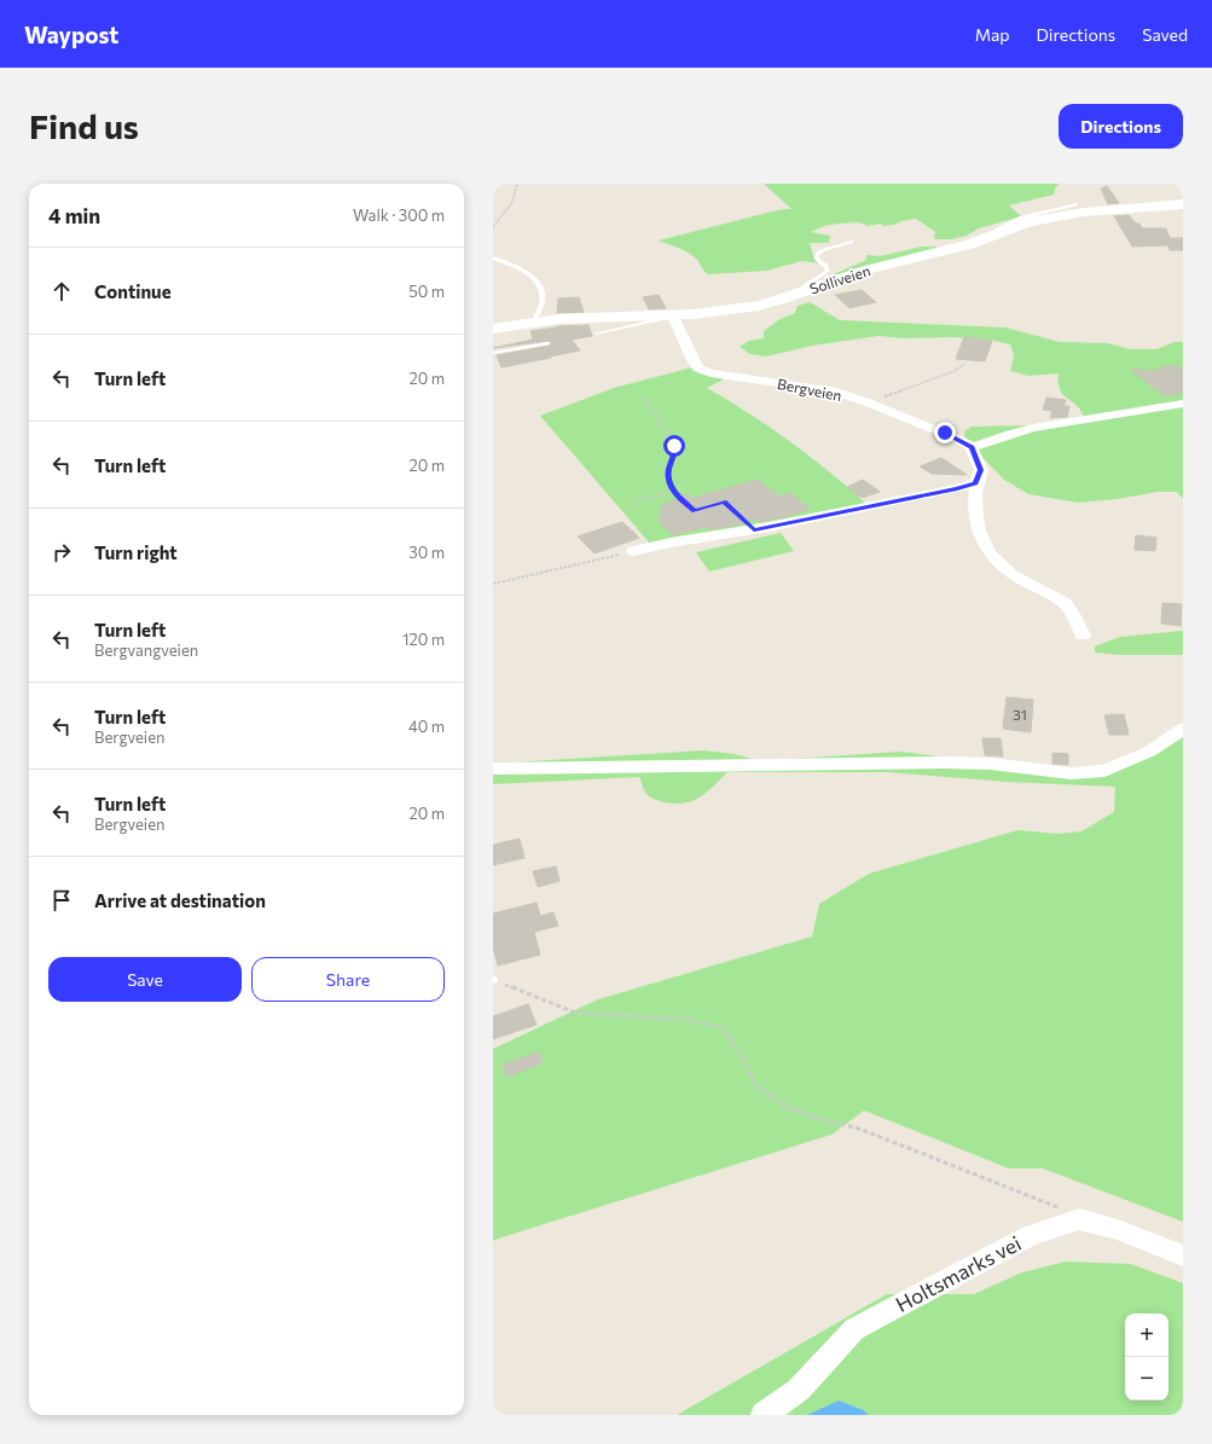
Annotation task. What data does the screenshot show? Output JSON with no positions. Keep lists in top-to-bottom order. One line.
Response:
{"streets":{"street":["Solliveien","Bergveien","Holtsmarks vei"]},"crossings":[["Solliveien","Bergveien"]],"house_numbers":["31"],"page":{"header":"Waypost","nav":["Map","Directions","Saved"],"buttons":["Directions",["Save","Share"]],"title":"Find us","heading":["4 min","Walk · 300 m"],"list":[["Continue","50 m"],["Turn left","20 m"],["Turn left","20 m"],["Turn right","30 m"],["Turn left","Bergvangveien","120 m"],["Turn left","Bergveien","40 m"],["Turn left","Bergveien","20 m"],"Arrive at destination"],"map_buttons":["+","−"]}}
